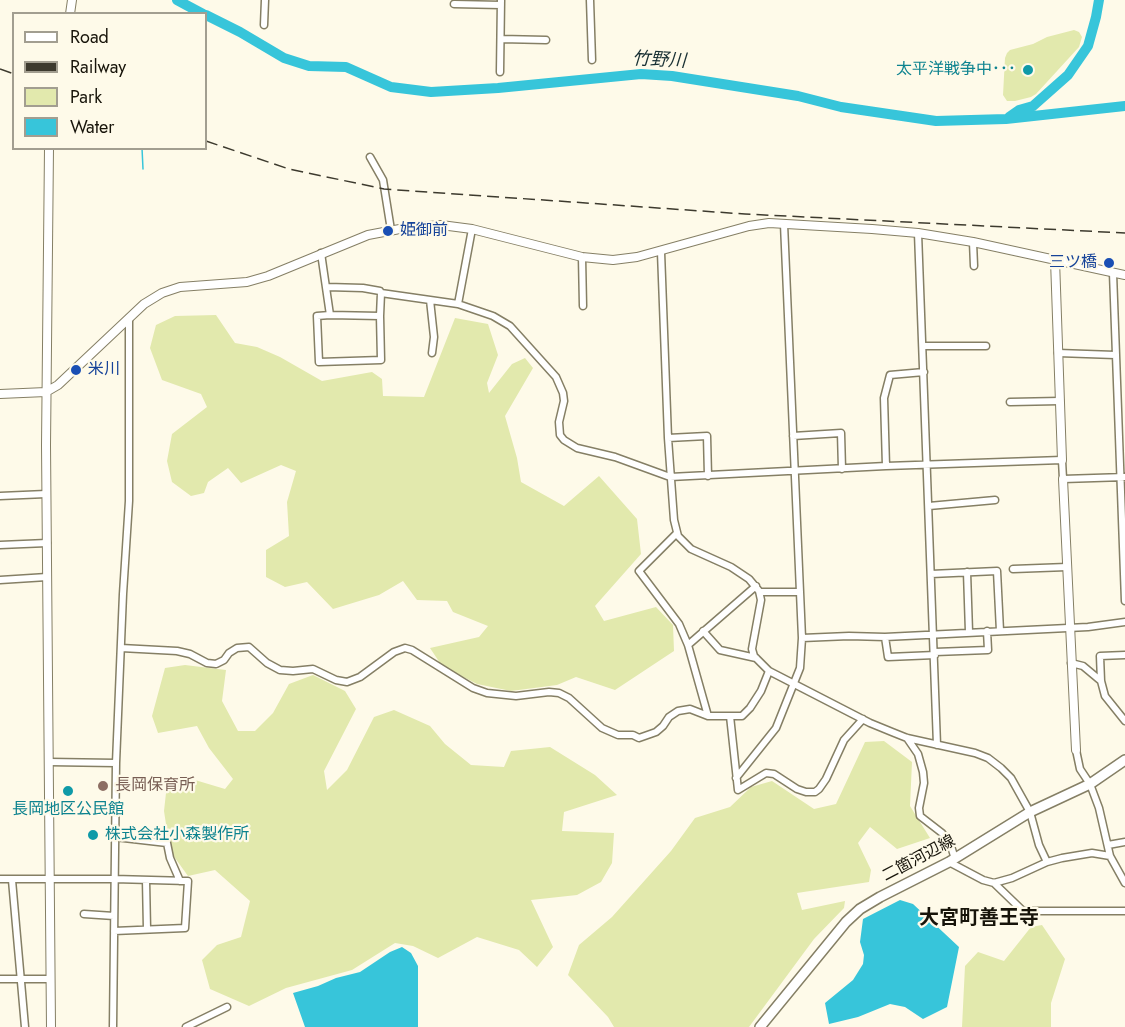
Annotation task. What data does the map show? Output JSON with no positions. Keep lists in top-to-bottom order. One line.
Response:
{"streets":{"main road":["二箇河辺線"]},"districts":["大宮町善王寺"],"water":["竹野川"],"places":["太平洋戦争中･･･","姫御前","三ツ橋","米川","長岡保育所","長岡地区公民館","株式会社小森製作所"],"legend":["Road","Railway","Park","Water"]}
